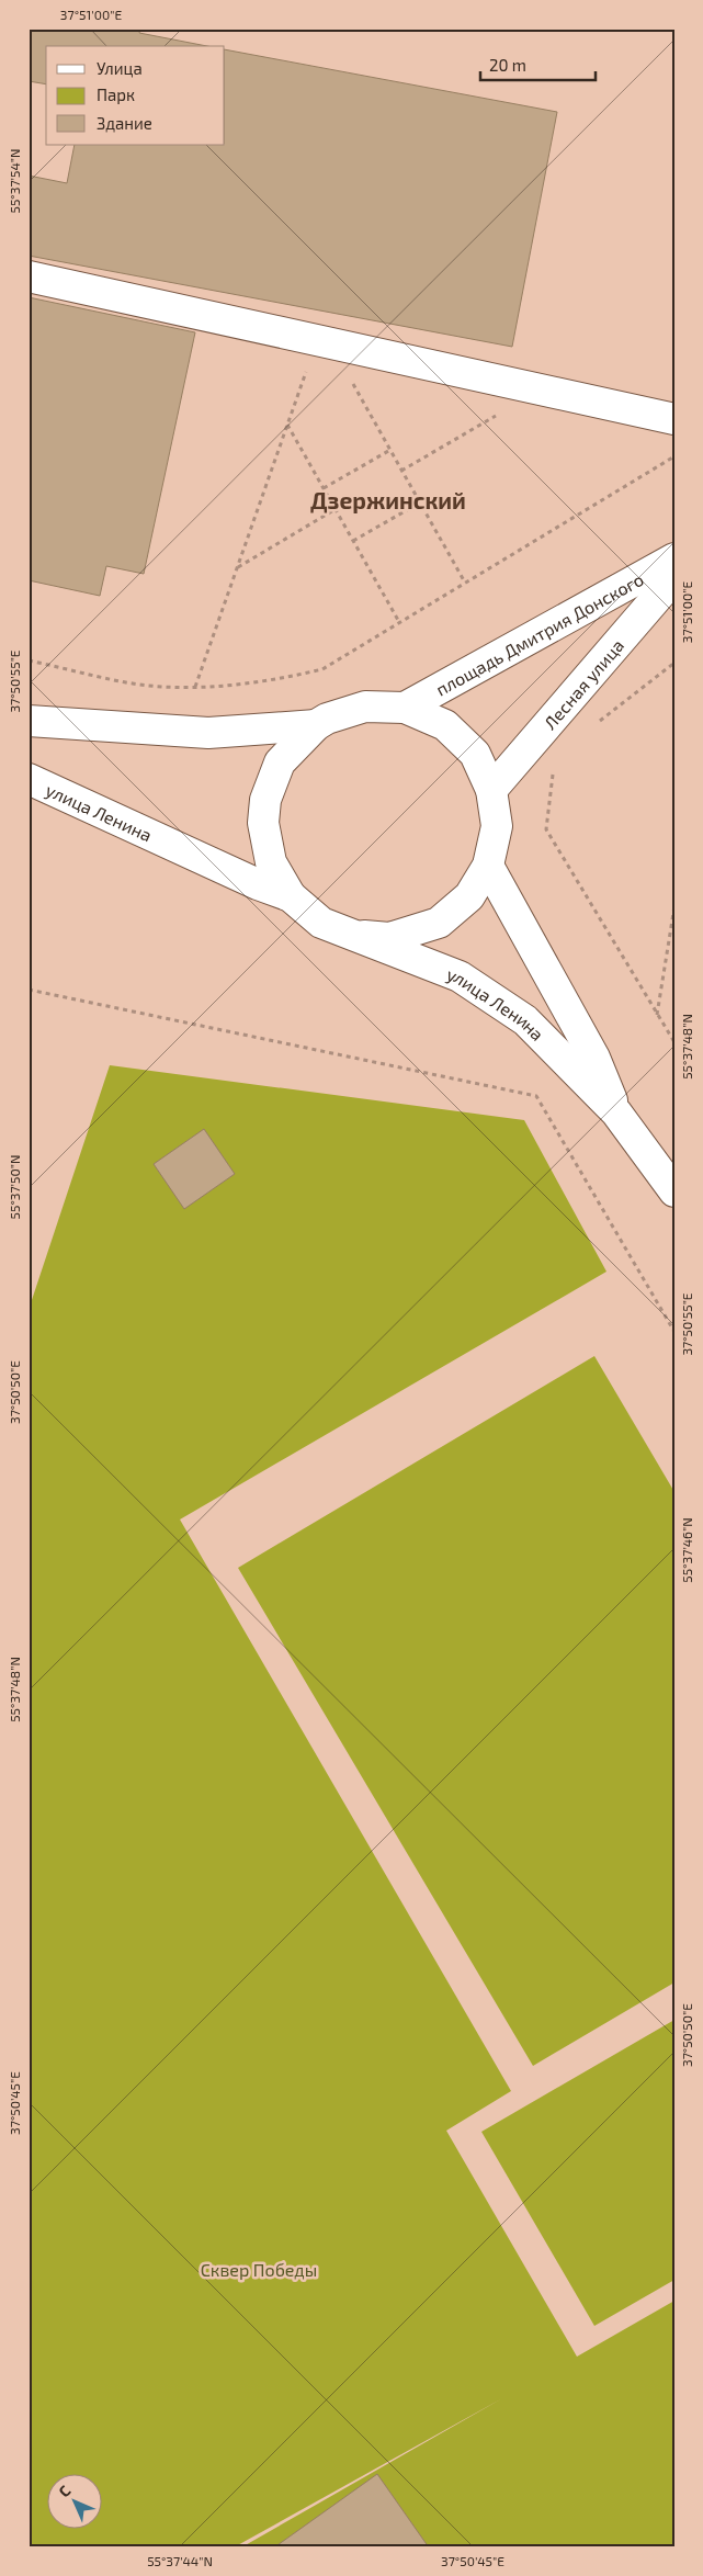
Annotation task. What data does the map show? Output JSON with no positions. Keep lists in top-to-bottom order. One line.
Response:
{"streets":{"street":["площадь Дмитрия Донского","Лесная улица","улица Ленина"]},"crossings":[["площадь Дмитрия Донского","улица Ленина"],["Лесная улица","улица Ленина"]],"districts":["Дзержинский"],"parks":["Сквер Победы"],"legend":["Улица","Парк","Здание"],"scale_bar":"20 m","north":"top left","coordinates":["37°51'00\"E","55°37'54\"N","37°50'55\"E","55°37'48\"N","55°37'50\"N","37°50'50\"E","55°37'46\"N","37°50'45\"E","55°37'44\"N"]}
